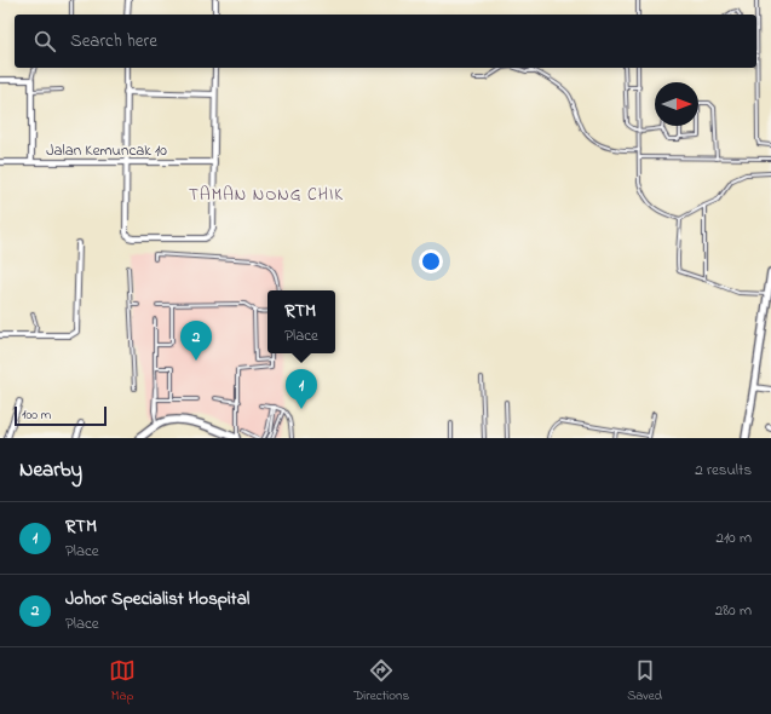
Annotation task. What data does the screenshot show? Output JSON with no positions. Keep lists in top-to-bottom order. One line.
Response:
{"streets":{"street":["Jalan Kemuncak 10"]},"districts":["TAMAN NONG CHIK"],"scale_bar":"100 m","north":"right","page":{"search":"Search here","popup":["RTM","Place"],"pins":["2","1"],"scale":"100 m","heading":["Nearby","2 results"],"list":[{"mark":"1","name":"RTM","note":"Place","value":"210 m"},{"mark":"2","name":"Johor Specialist Hospital","note":"Place","value":"280 m"}],"nav":["Map","Directions","Saved"]}}
